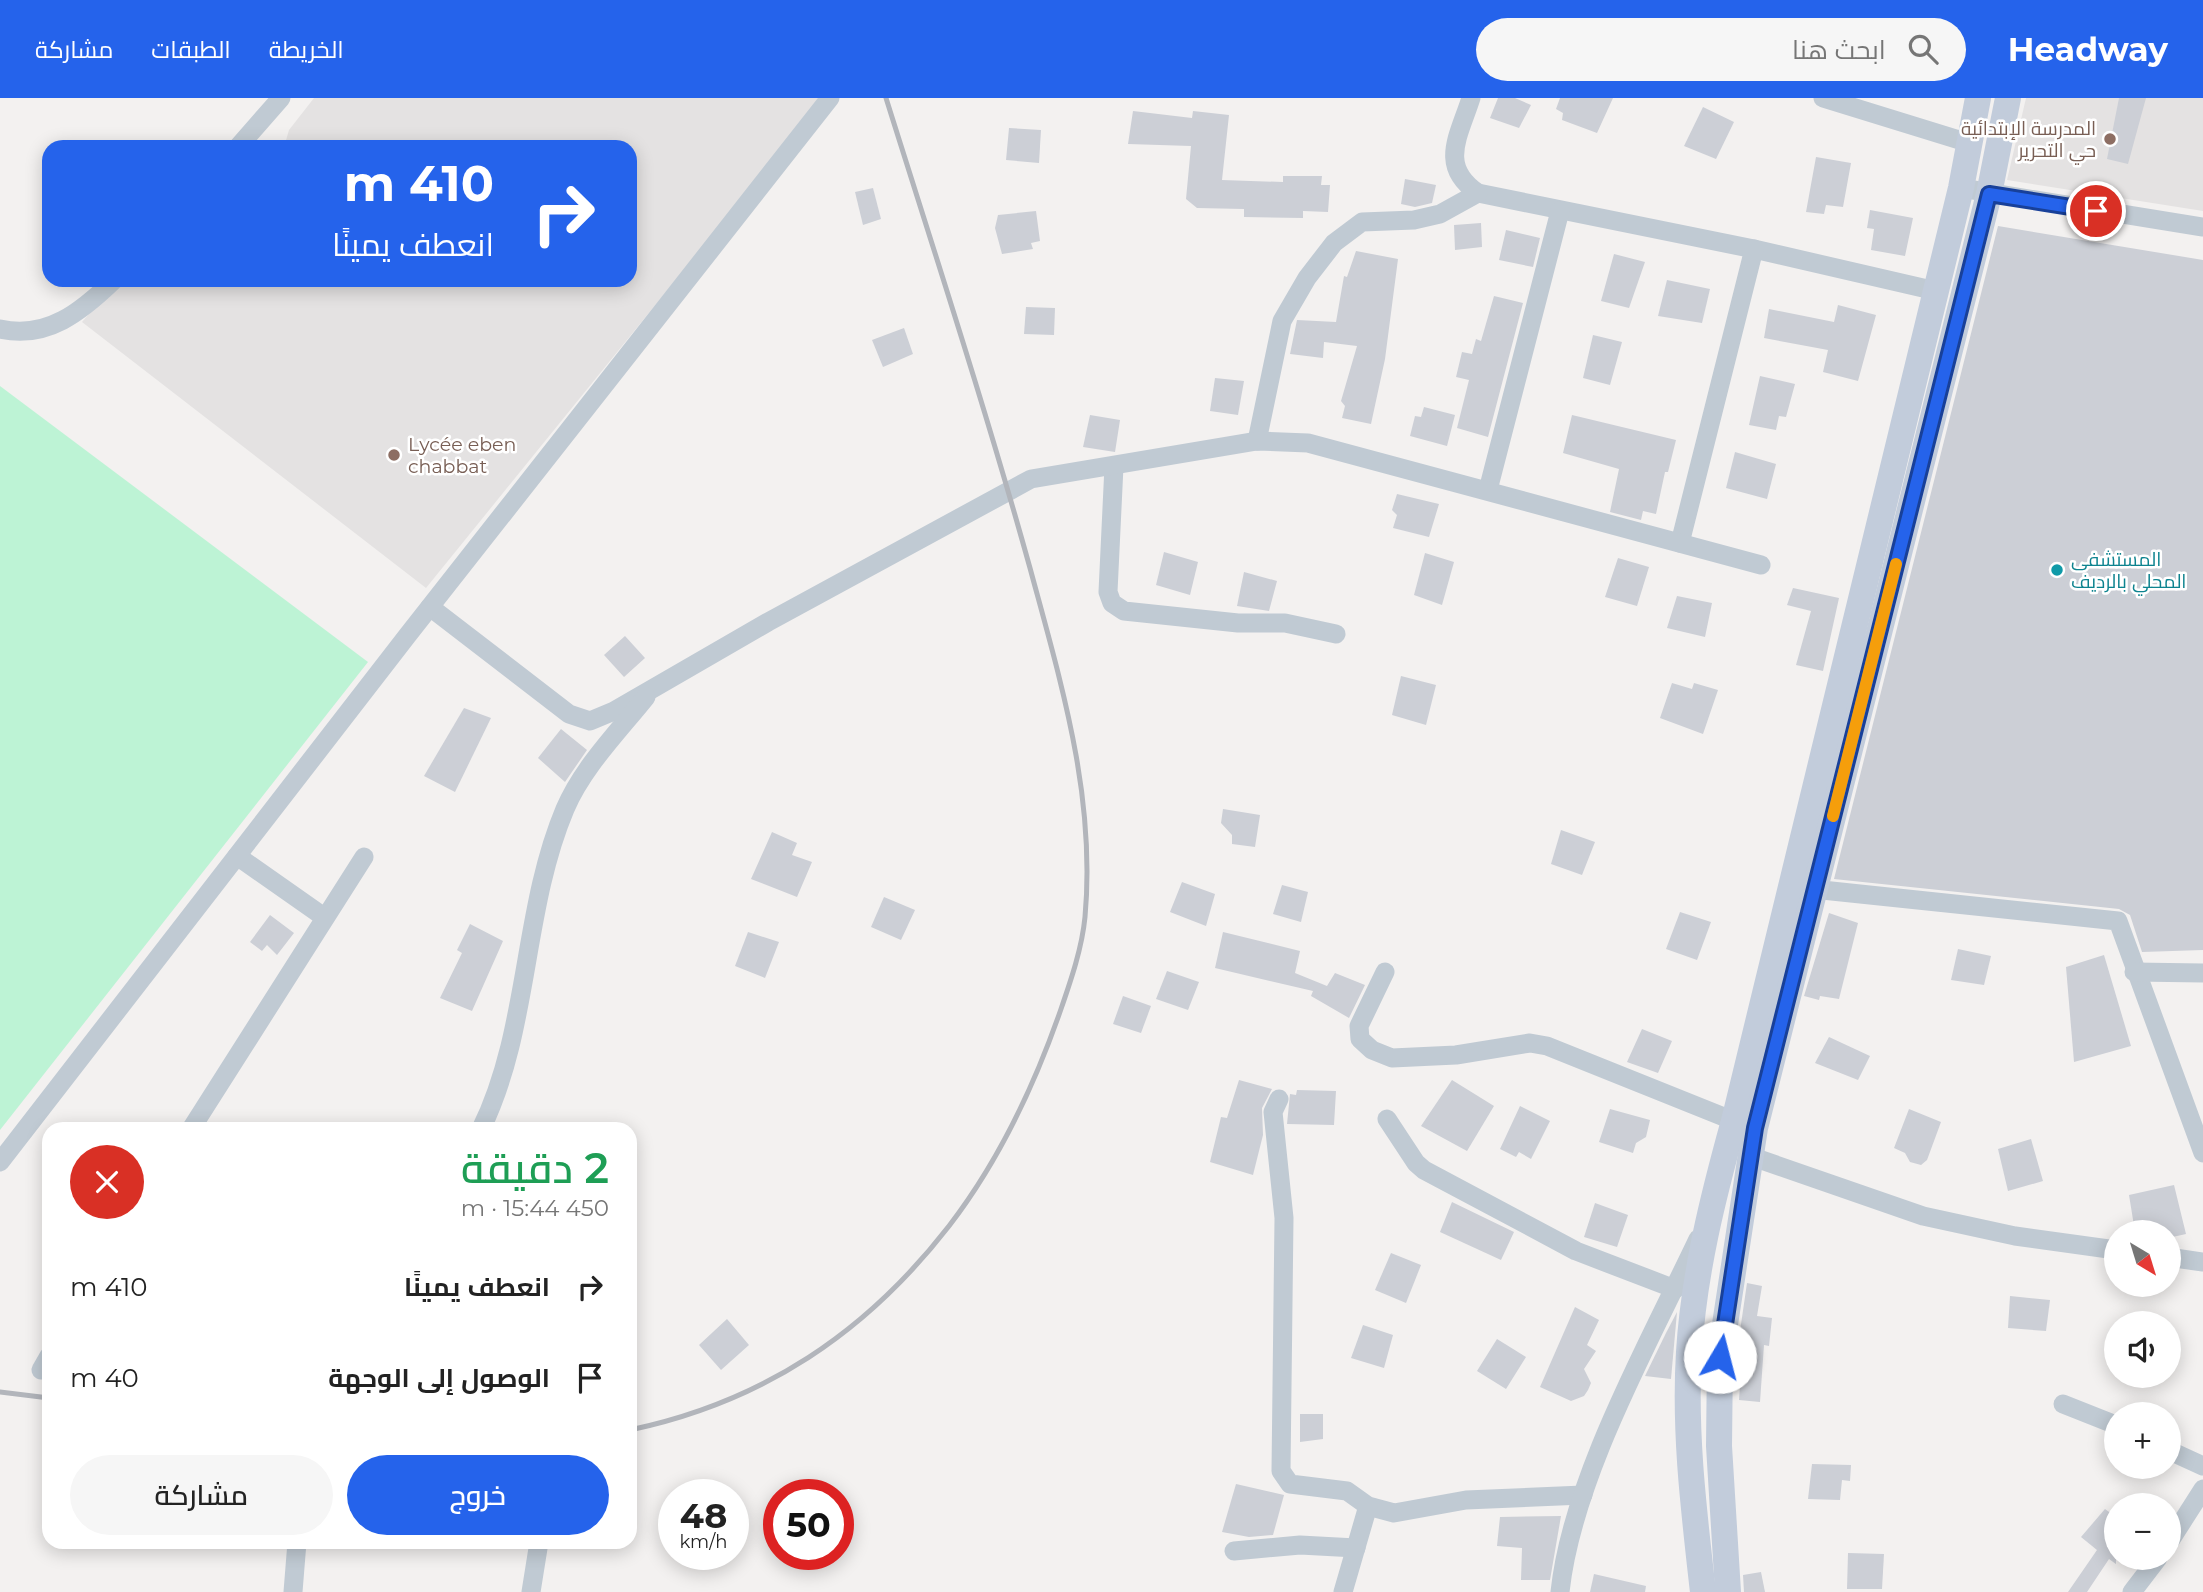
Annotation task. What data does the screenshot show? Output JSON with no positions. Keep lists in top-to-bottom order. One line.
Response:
{"places":["المدرسة الإبتدائية حي التحرير","Lycée eben chabbat","المستشفى المحلي بالرديف"],"north":"bottom right","page":{"header":"Headway","search":"ابحث هنا","nav":["الخريطة","الطبقات","مشاركة"],"turn":["410 m","انعطف يمينًا"],"heading":["2 دقيقة","450 m · 15:44"],"map_buttons":["+","−"],"list":[{"name":"انعطف يمينًا","value":"410 m"},{"name":"الوصول إلى الوجهة","value":"40 m"}],"buttons":["خروج","مشاركة"],"speed":"48 km/h","limit":"50"}}
